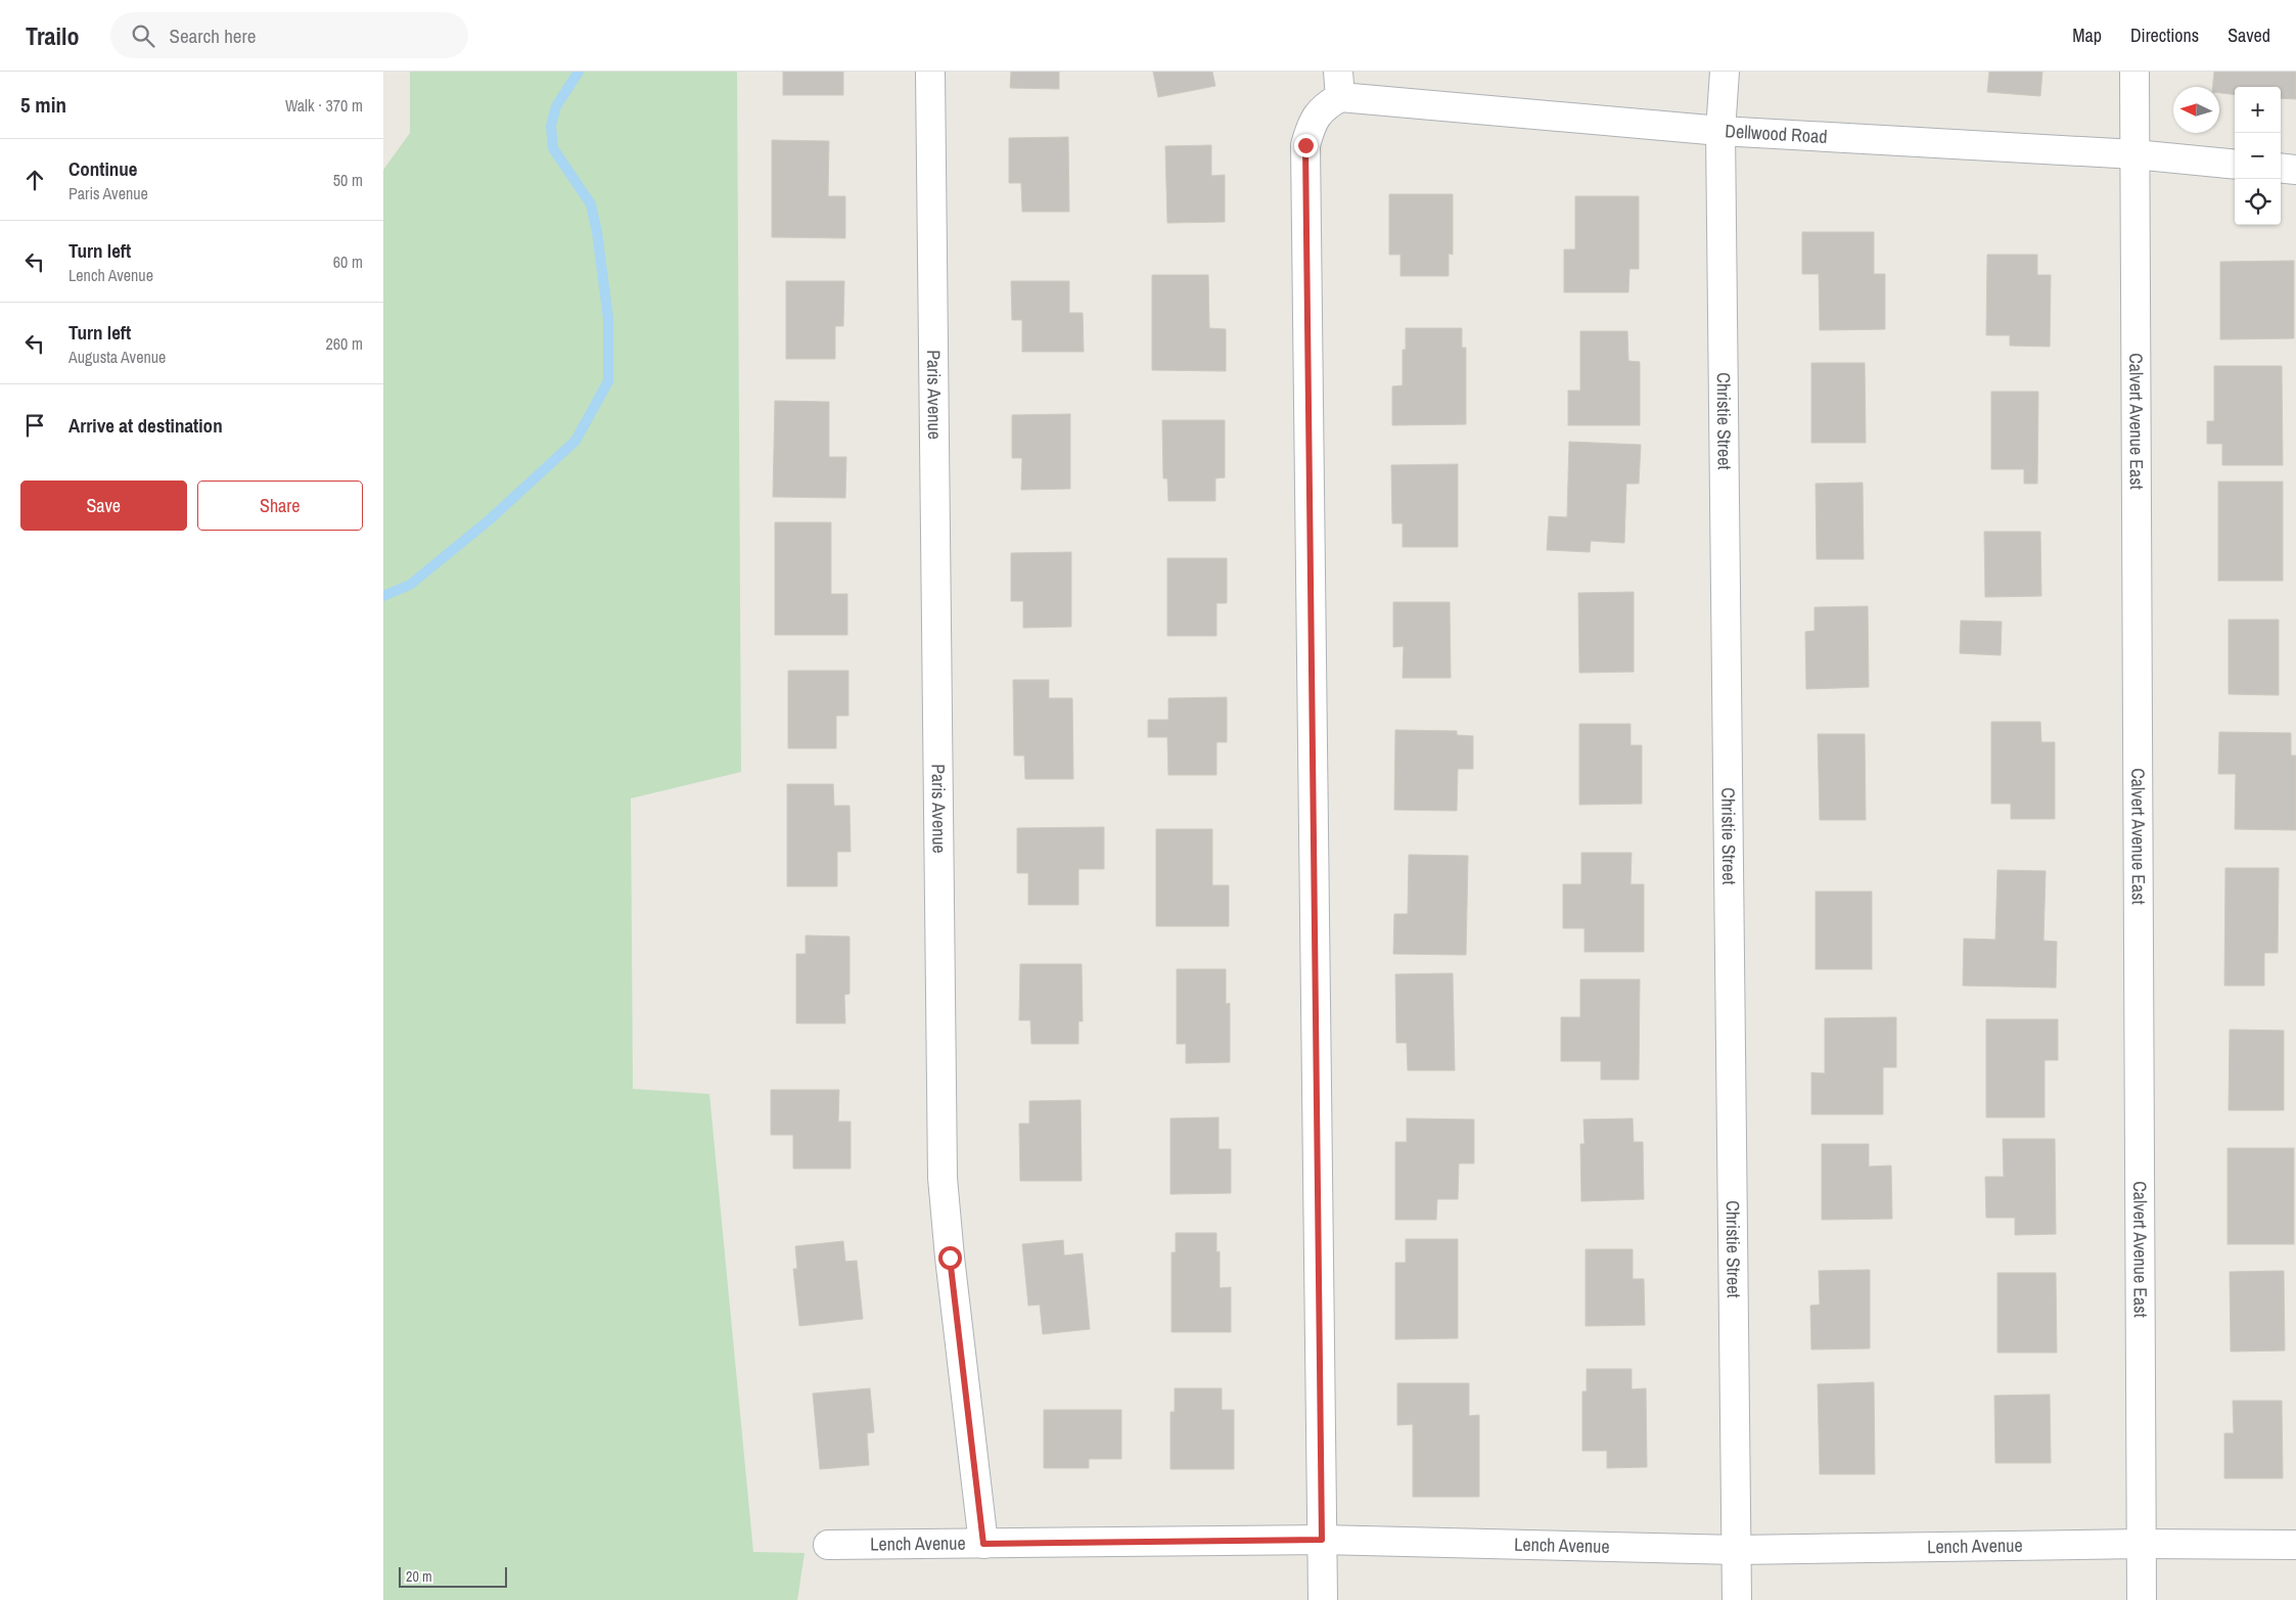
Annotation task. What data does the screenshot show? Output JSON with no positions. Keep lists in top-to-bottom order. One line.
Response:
{"streets":{"street":["Dellwood Road","Paris Avenue","Christie Street","Calvert Avenue East","Lench Avenue"]},"crossings":[["Dellwood Road","Christie Street"],["Dellwood Road","Calvert Avenue East"],["Paris Avenue","Lench Avenue"],["Christie Street","Lench Avenue"],["Calvert Avenue East","Lench Avenue"]],"scale_bar":"20 m","north":"left","page":{"header":"Trailo","search":"Search here","nav":["Map","Directions","Saved"],"heading":["5 min","Walk · 370 m"],"map_buttons":["+","−"],"list":[["Continue","Paris Avenue","50 m"],["Turn left","Lench Avenue","60 m"],["Turn left","Augusta Avenue","260 m"],"Arrive at destination"],"buttons":["Save","Share"],"scale":"20 m"}}
